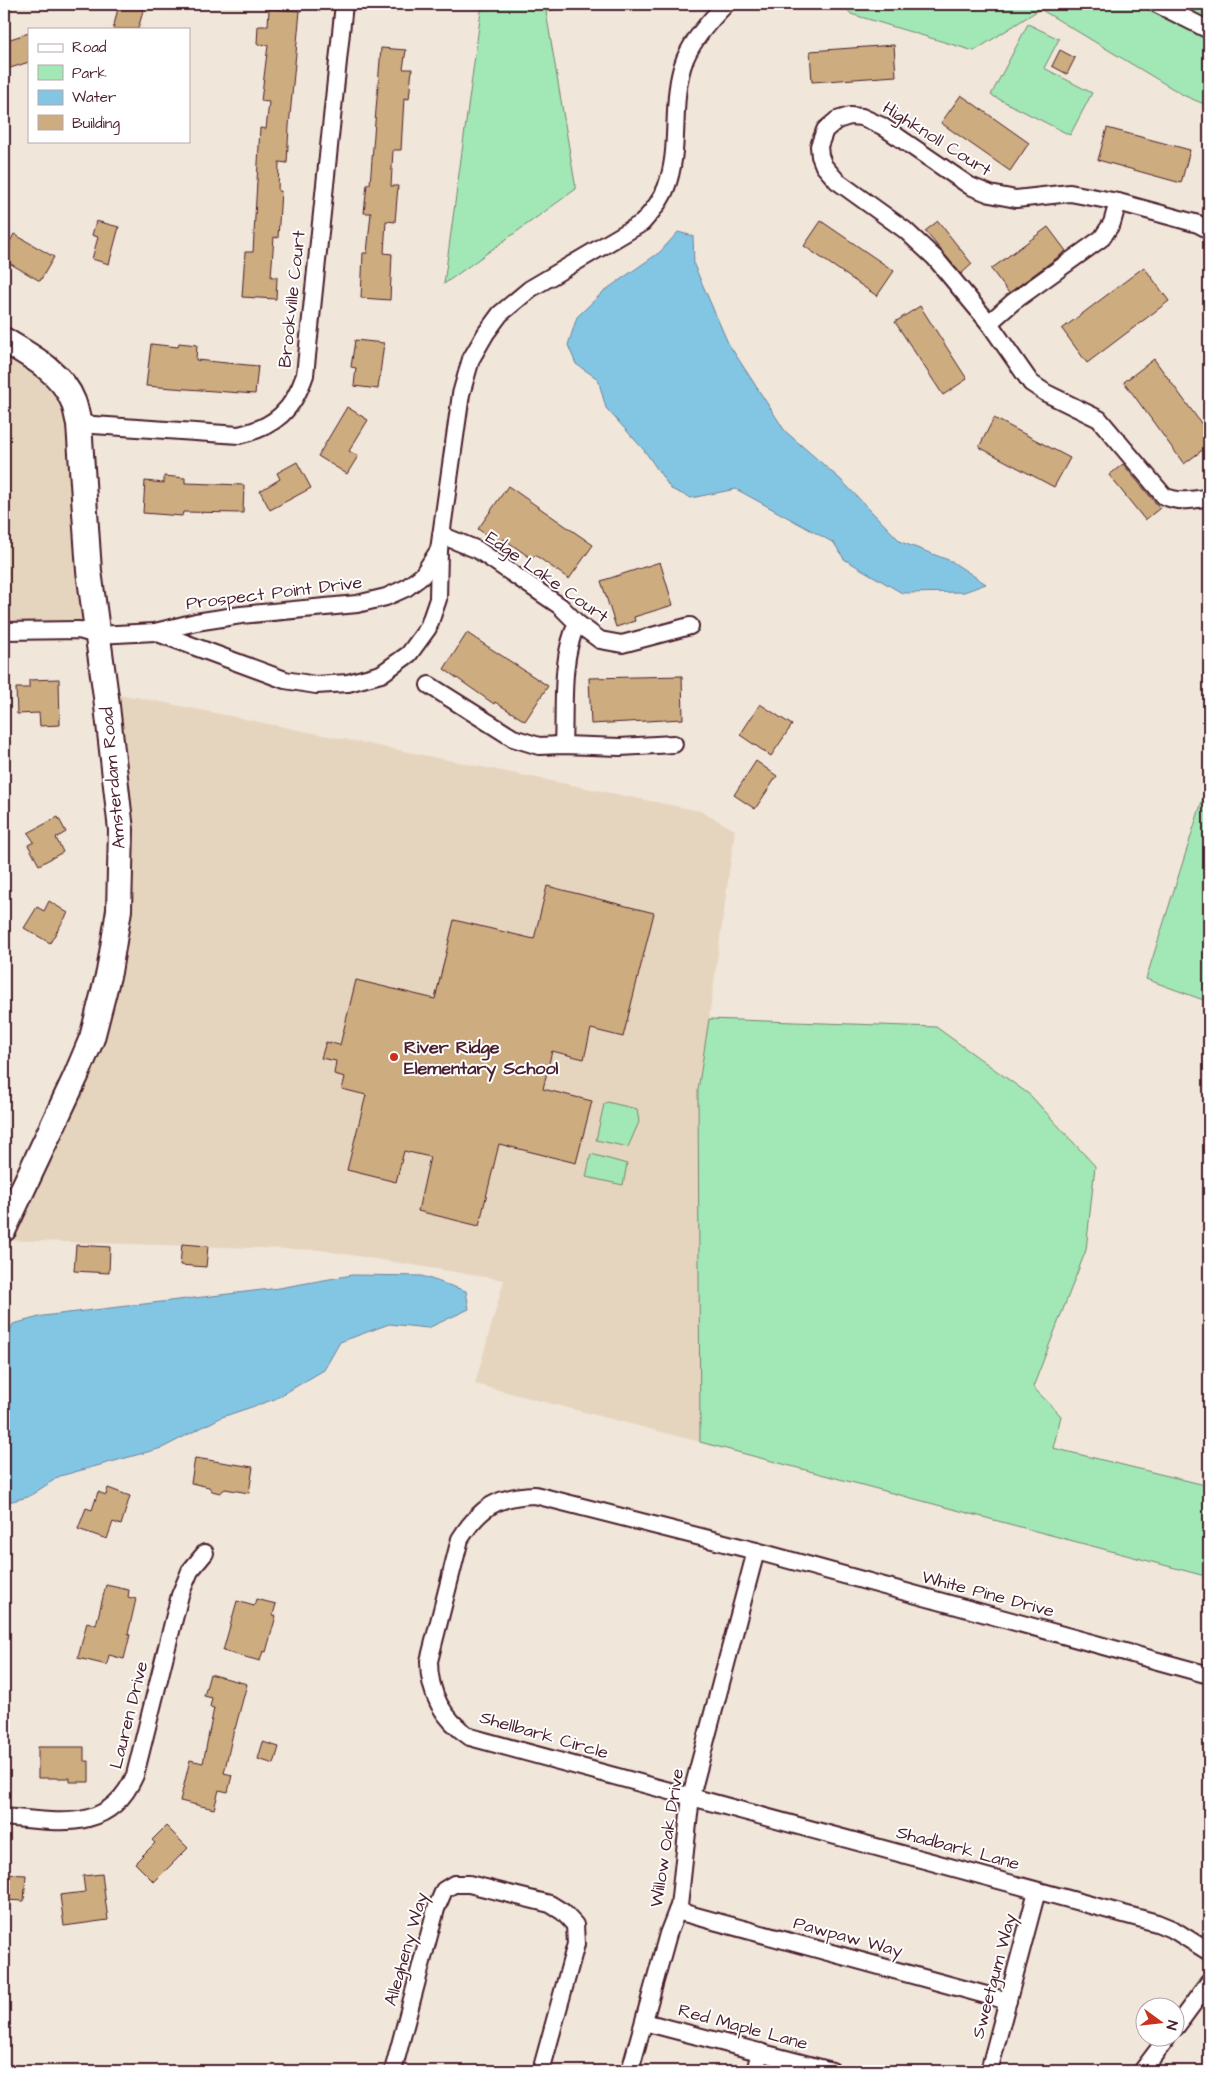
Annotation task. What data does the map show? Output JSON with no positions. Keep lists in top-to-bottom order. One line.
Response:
{"streets":{"main road":["Amsterdam Road"],"street":["Highknoll Court","Brookville Court","Edge Lake Court","Prospect Point Drive","White Pine Drive","Lauren Drive","Shellbark Circle","Willow Oak Drive","Shadbark Lane","Pawpaw Way","Allegheny Way","Sweetgum Way","Red Maple Lane"]},"crossings":[["Brookville Court","Amsterdam Road"],["Edge Lake Court","Prospect Point Drive"],["Prospect Point Drive","Amsterdam Road"],["White Pine Drive","Shellbark Circle"],["White Pine Drive","Willow Oak Drive"],["Shellbark Circle","Willow Oak Drive"],["Shellbark Circle","Shadbark Lane"],["Willow Oak Drive","Shadbark Lane"],["Willow Oak Drive","Pawpaw Way"],["Willow Oak Drive","Red Maple Lane"],["Shadbark Lane","Sweetgum Way"],["Pawpaw Way","Sweetgum Way"]],"places":["River Ridge Elementary School"],"legend":["Road","Park","Water","Building"],"north":"right"}
